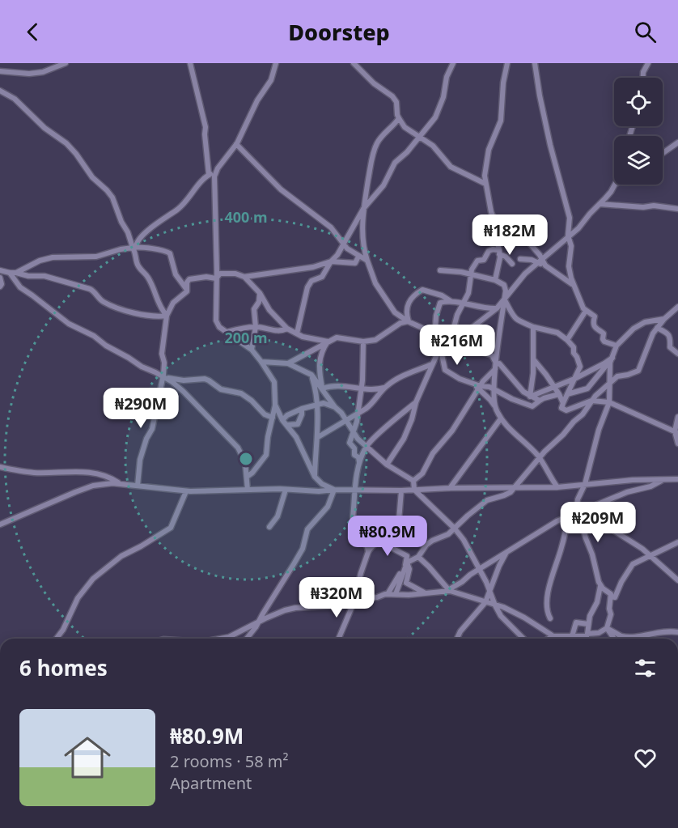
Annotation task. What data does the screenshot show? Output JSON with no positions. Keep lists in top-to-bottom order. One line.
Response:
{"page":{"header":"Doorstep","price":["₦182M","₦216M","₦290M","₦209M","₦80.9M","₦320M"],"heading":"6 homes","list":[{"name":"₦80.9M","note":"2 rooms · 58 m² · Apartment"}]},"rings":["400 m","200 m"]}
